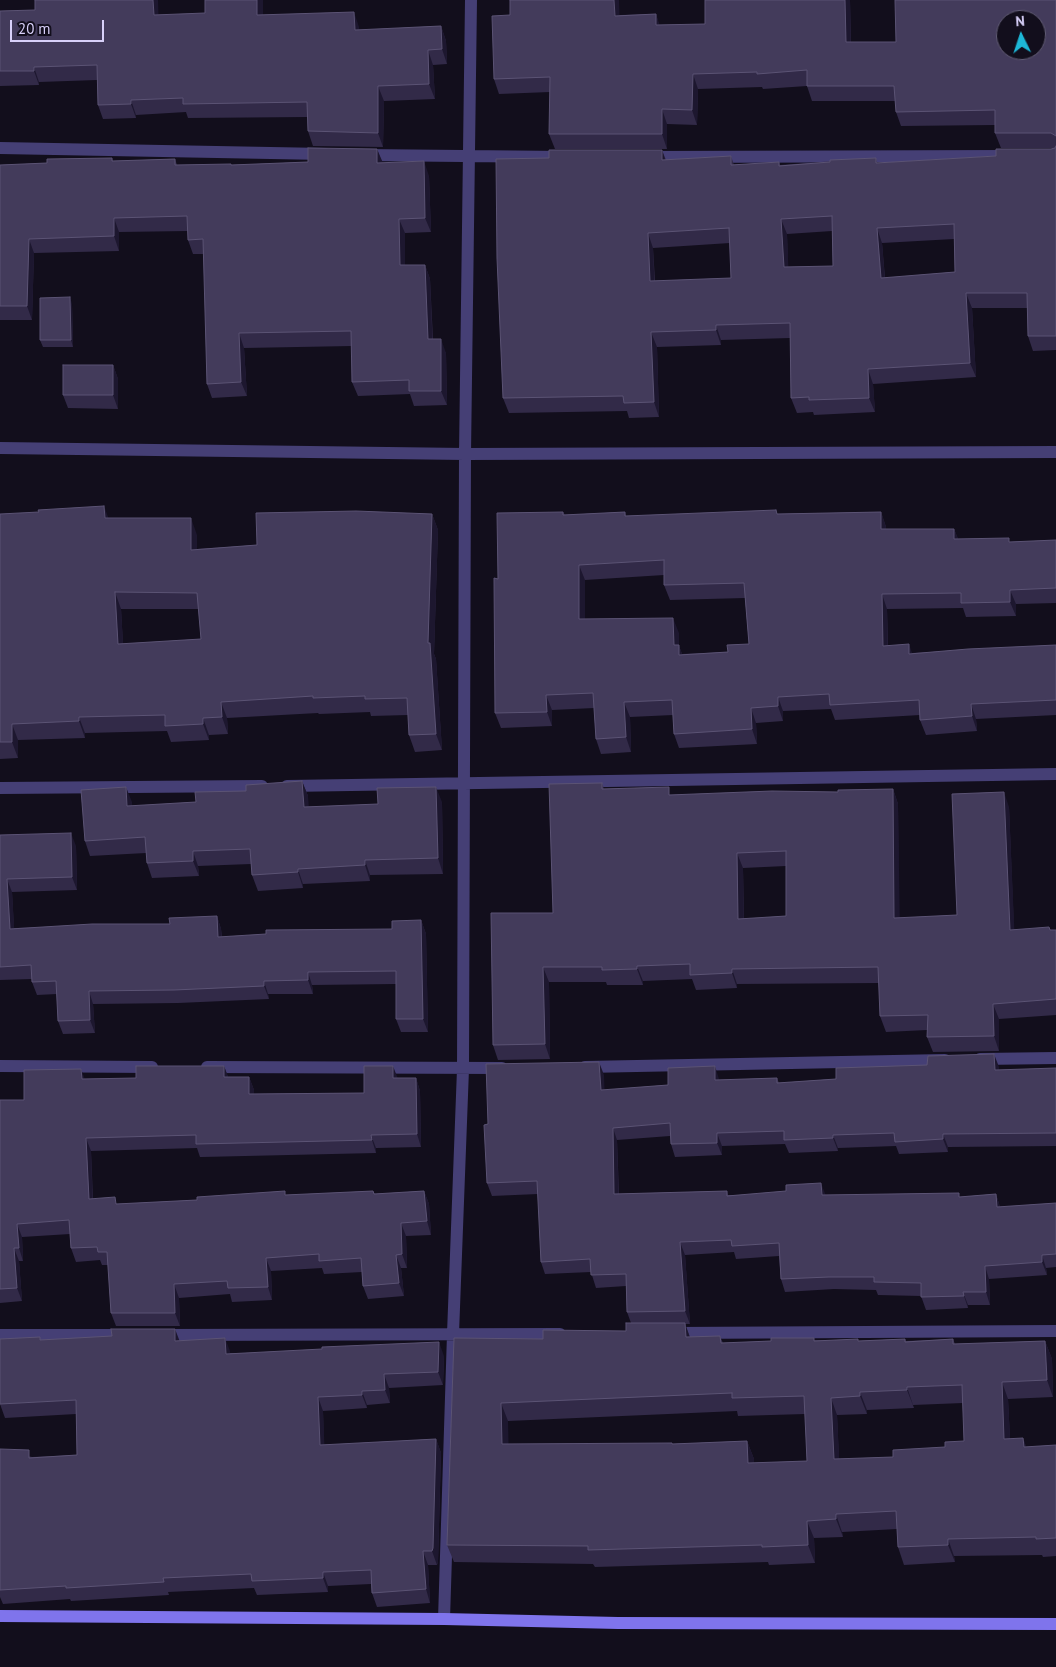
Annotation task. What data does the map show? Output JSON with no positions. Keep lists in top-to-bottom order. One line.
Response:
{"scale_bar":"20 m","north":"top"}
